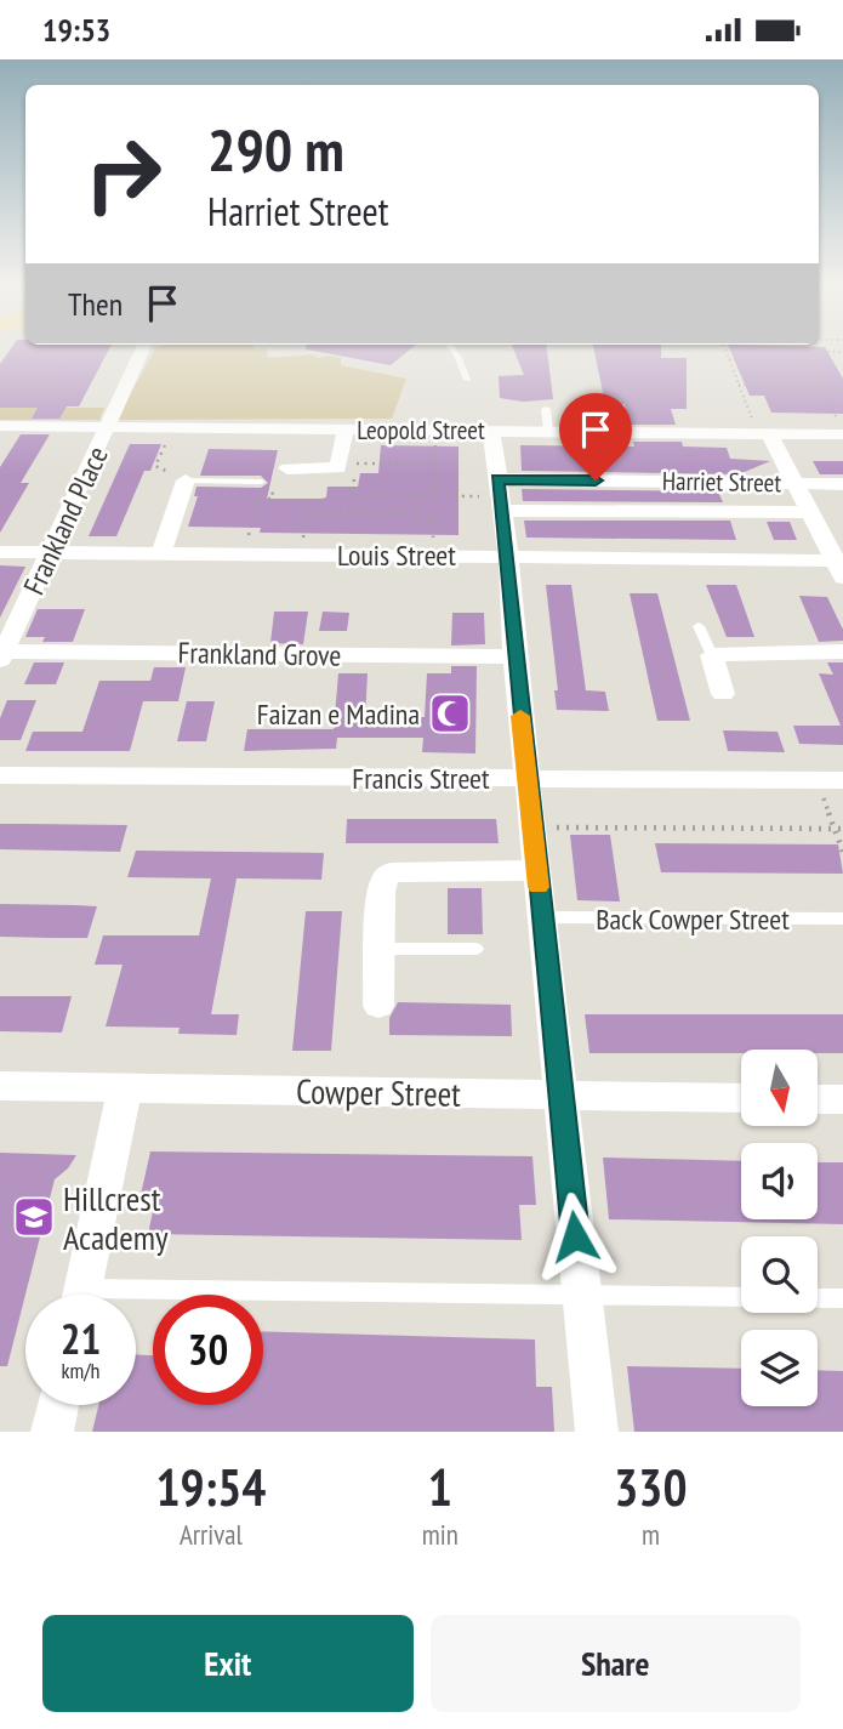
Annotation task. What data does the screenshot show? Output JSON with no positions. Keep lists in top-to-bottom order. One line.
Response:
{"streets":{"street":["Leopold Street","Harriet Street","Frankland Place","Louis Street","Frankland Grove","Francis Street","Cowper Street"],"lane":["Back Cowper Street"]},"crossings":[["Leopold Street","Frankland Place"],["Frankland Place","Louis Street"],["Frankland Place","Frankland Grove"]],"places":{"mosque":["Faizan e Madina"],"school or university":["Hillcrest Academy"]},"north":"bottom","page":{"status":"19:53","turn":["290 m","Harriet Street"],"then":"Then","speed":"21 km/h","limit":"30","eta":["19:54","Arrival","1","min","330","m"],"buttons":["Exit","Share"]}}
